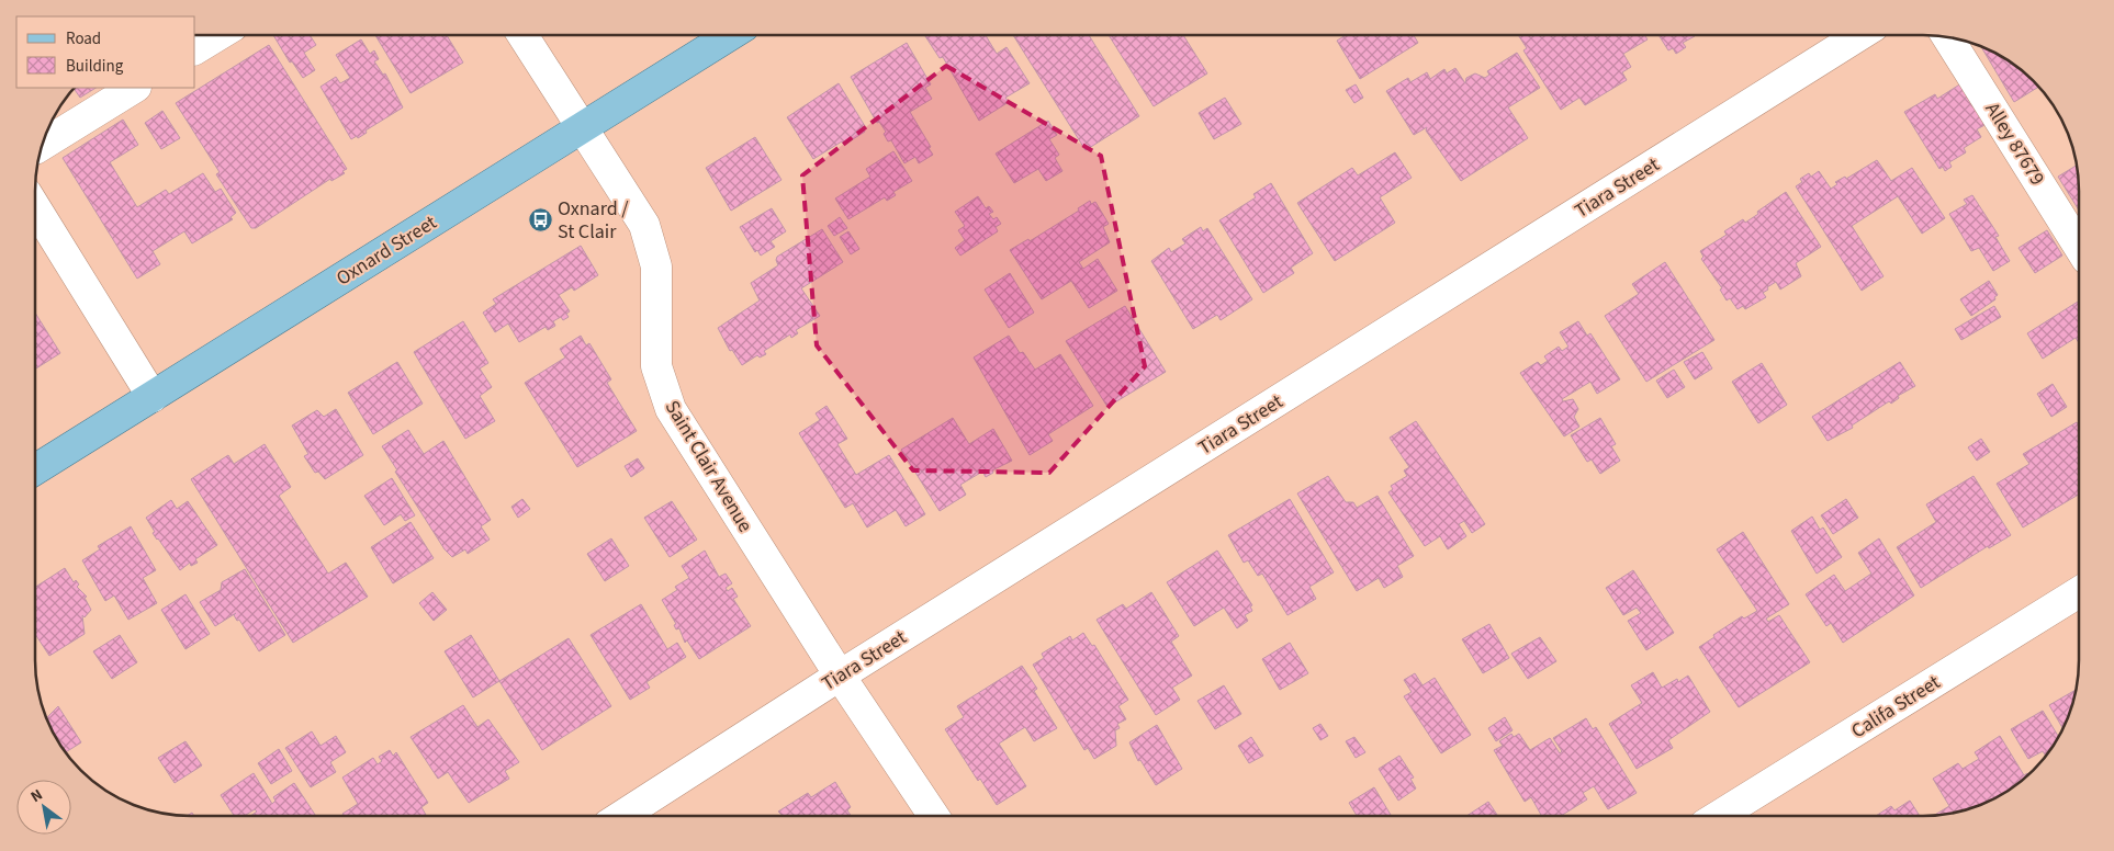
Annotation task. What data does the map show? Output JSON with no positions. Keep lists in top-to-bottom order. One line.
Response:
{"streets":{"main road":["Oxnard Street"],"street":["Alley 87679","Tiara Street","Saint Clair Avenue","Califa Street"]},"crossings":[["Tiara Street","Saint Clair Avenue"],["Oxnard Street","Saint Clair Avenue"]],"places":{"bus stop":["Oxnard / St Clair"]},"legend":["Road","Building"],"north":"top left"}
